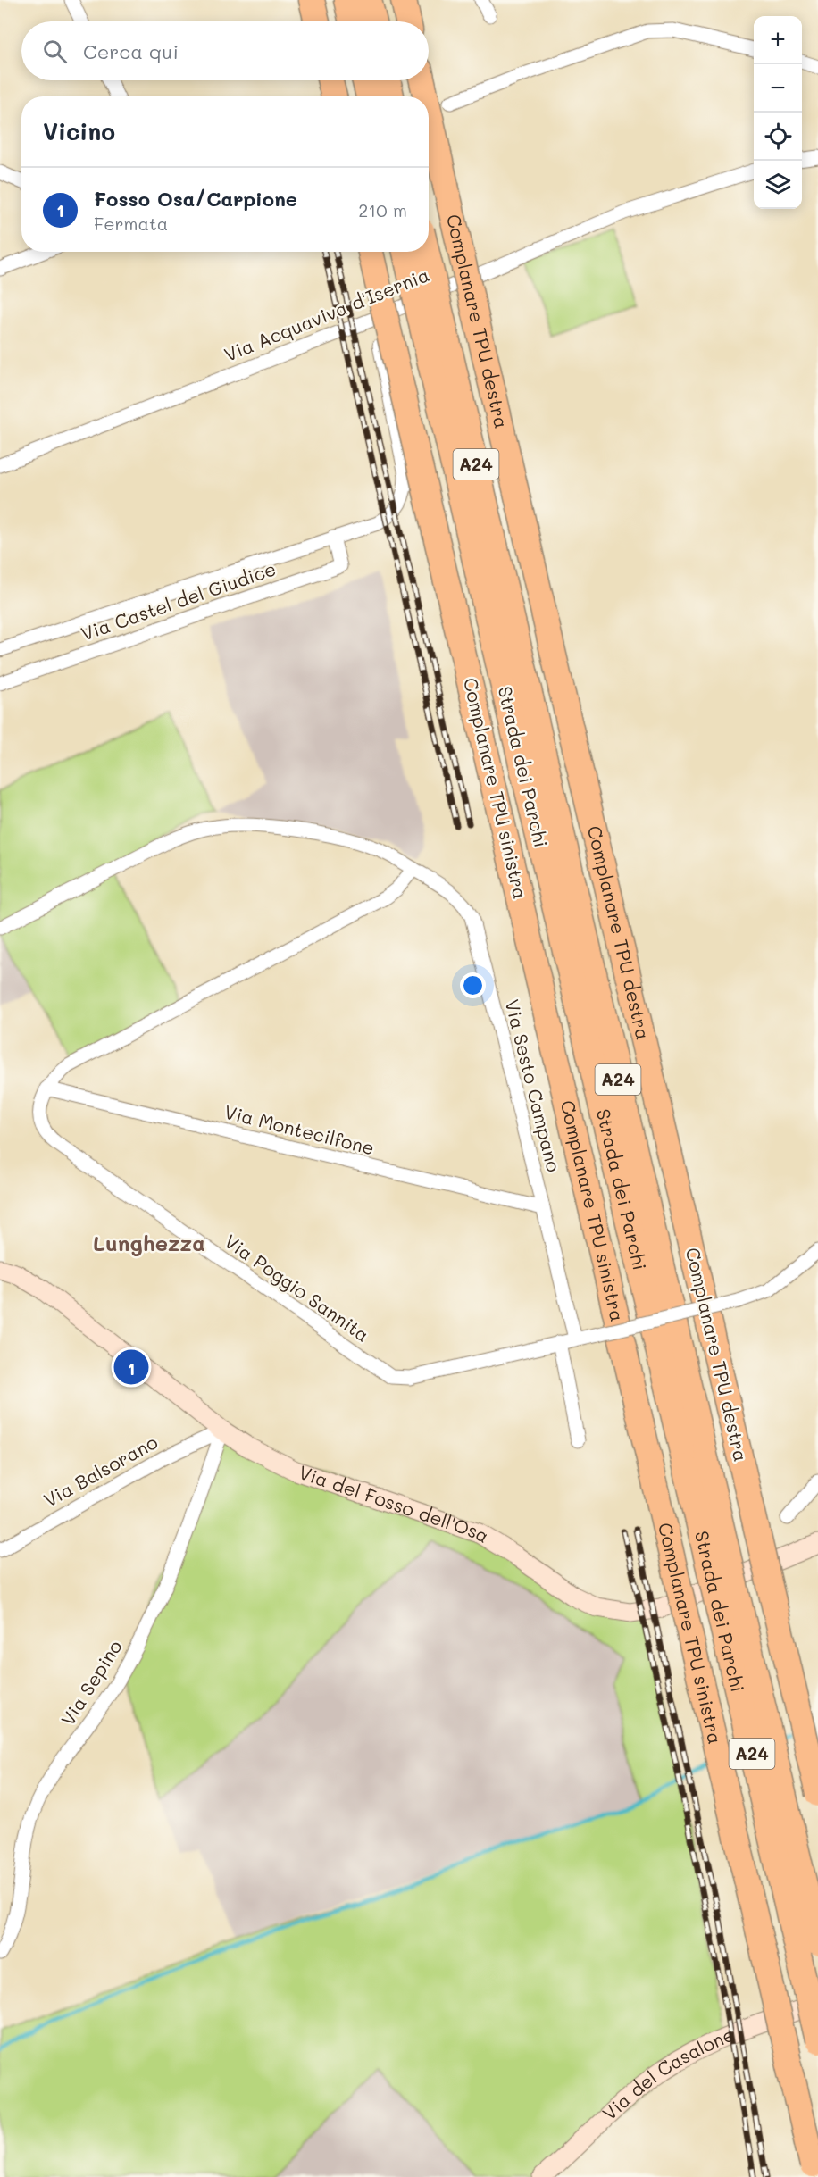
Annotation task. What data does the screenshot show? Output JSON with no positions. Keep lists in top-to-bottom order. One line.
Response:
{"streets":{"highway":["Complanare TPU destra","A24","Strada dei Parchi","Complanare TPU sinistra"],"street":["Via Acquaviva d'Isernia","Via Castel del Giudice","Via Sesto Campano","Via Montecilfone","Via Poggio Sannita","Via Balsorano","Via del Fosso dell'Osa","Via Sepino","Via del Casalone"]},"crossings":[["Via Acquaviva d'Isernia","Via Castel del Giudice"],["Via Sesto Campano","Via Montecilfone"],["Via Sesto Campano","Via Poggio Sannita"],["Via Montecilfone","Via Poggio Sannita"],["Via Balsorano","Via del Fosso dell'Osa"],["Via Balsorano","Via Sepino"],["Via del Fosso dell'Osa","Via Sepino"]],"districts":["Lunghezza"],"page":{"map_buttons":["+","−"],"search":"Cerca qui","heading":"Vicino","list":[{"mark":"1","name":"Fosso Osa/Carpione","note":"Fermata","value":"210 m"}],"pins":"1"}}
